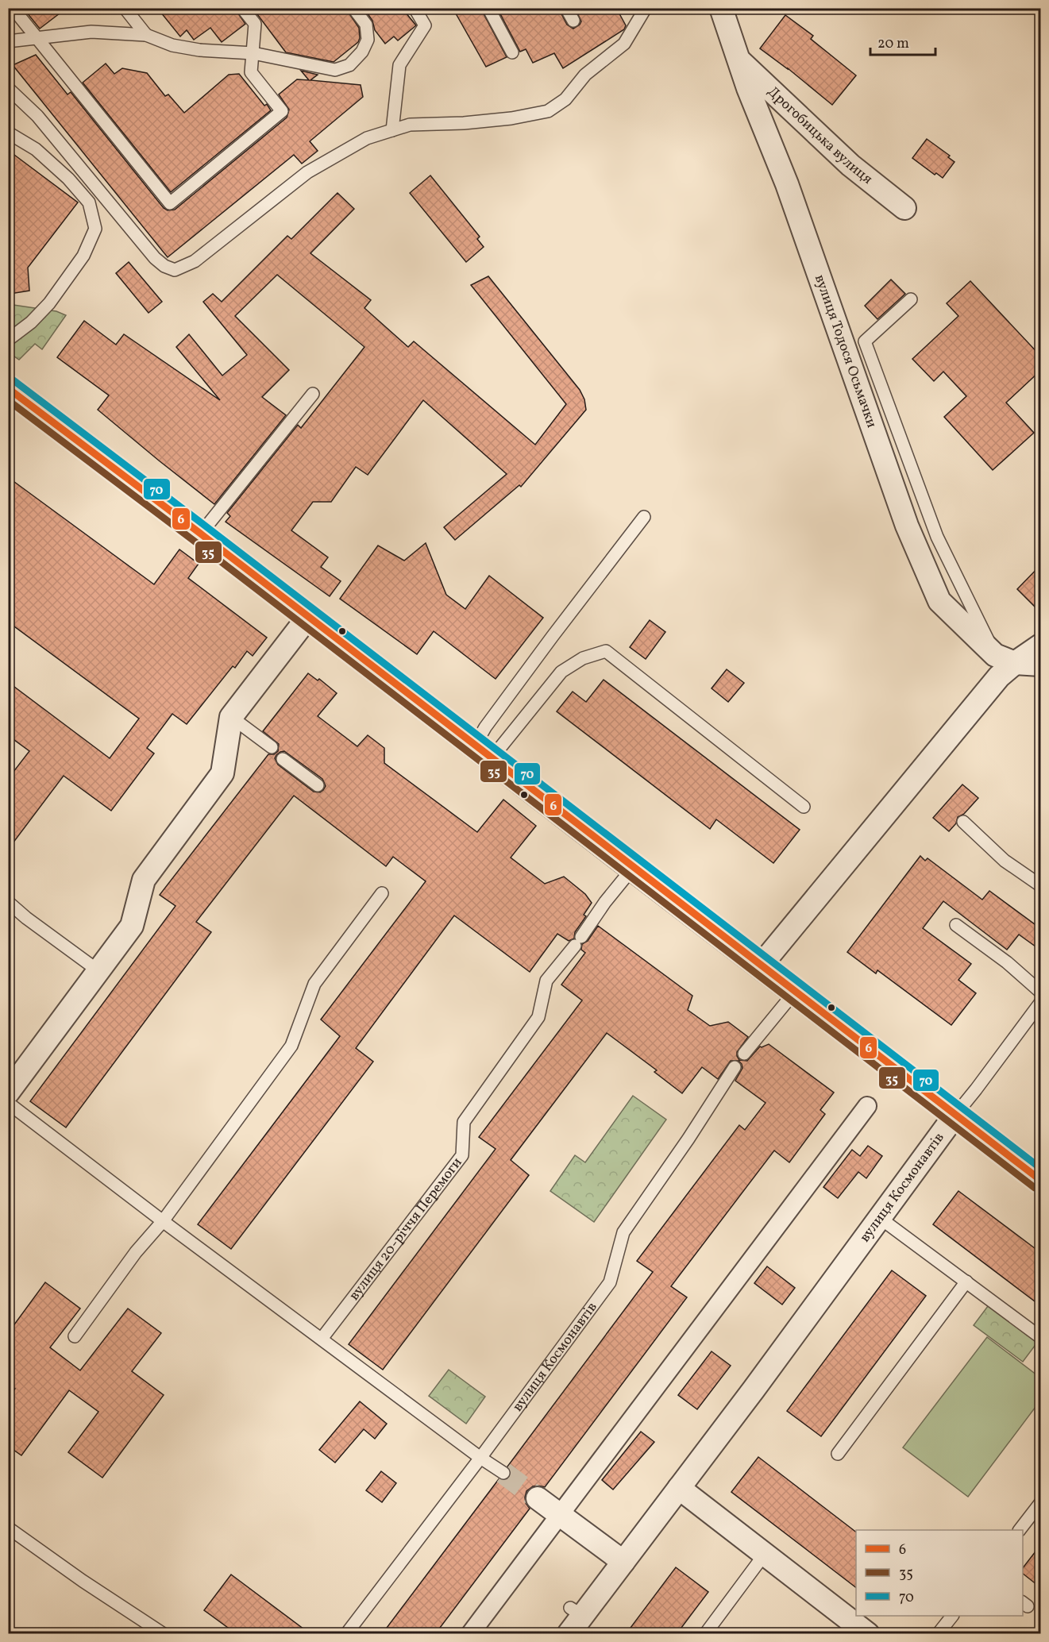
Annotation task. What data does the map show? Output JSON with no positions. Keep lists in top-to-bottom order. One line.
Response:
{"streets":{"street":["Дрогобицька вулиця","вулиця Тодося Осьмачки","вулиця Космонавтів"],"lane":["вулиця 20-річчя Перемоги"]},"crossings":[["Дрогобицька вулиця","вулиця Тодося Осьмачки"]],"lines":["transit line 70","transit line 6","transit line 35"],"legend":["6","35","70"],"scale_bar":"20 m"}
